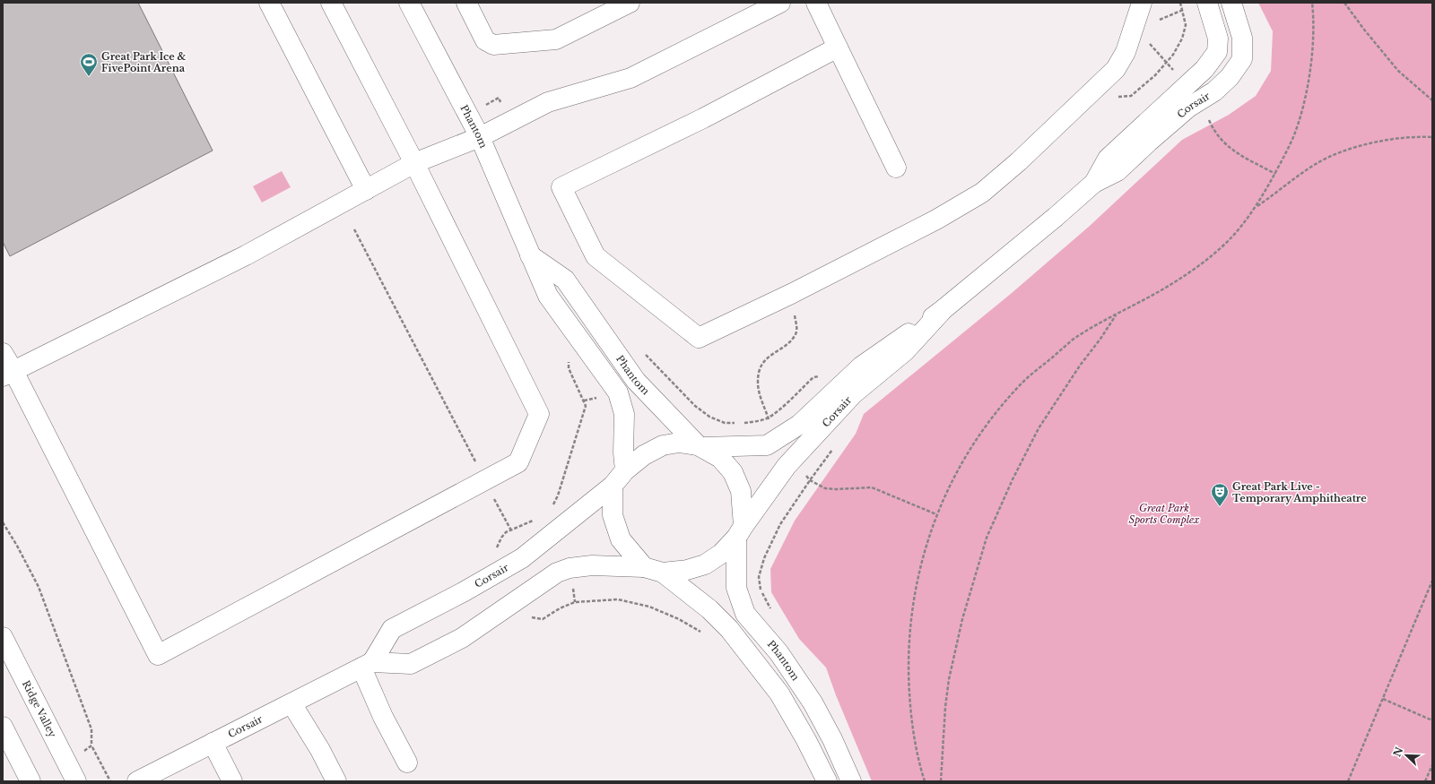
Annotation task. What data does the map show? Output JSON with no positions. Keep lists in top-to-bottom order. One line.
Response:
{"streets":{"street":["Corsair","Phantom","Ridge Valley"]},"crossings":[["Corsair","Phantom"]],"parks":["Great Park Sports Complex"],"places":{"sports":["Great Park Ice & FivePoint Arena"],"theatre":["Great Park Live - Temporary Amphitheatre"]},"north":"top left"}
